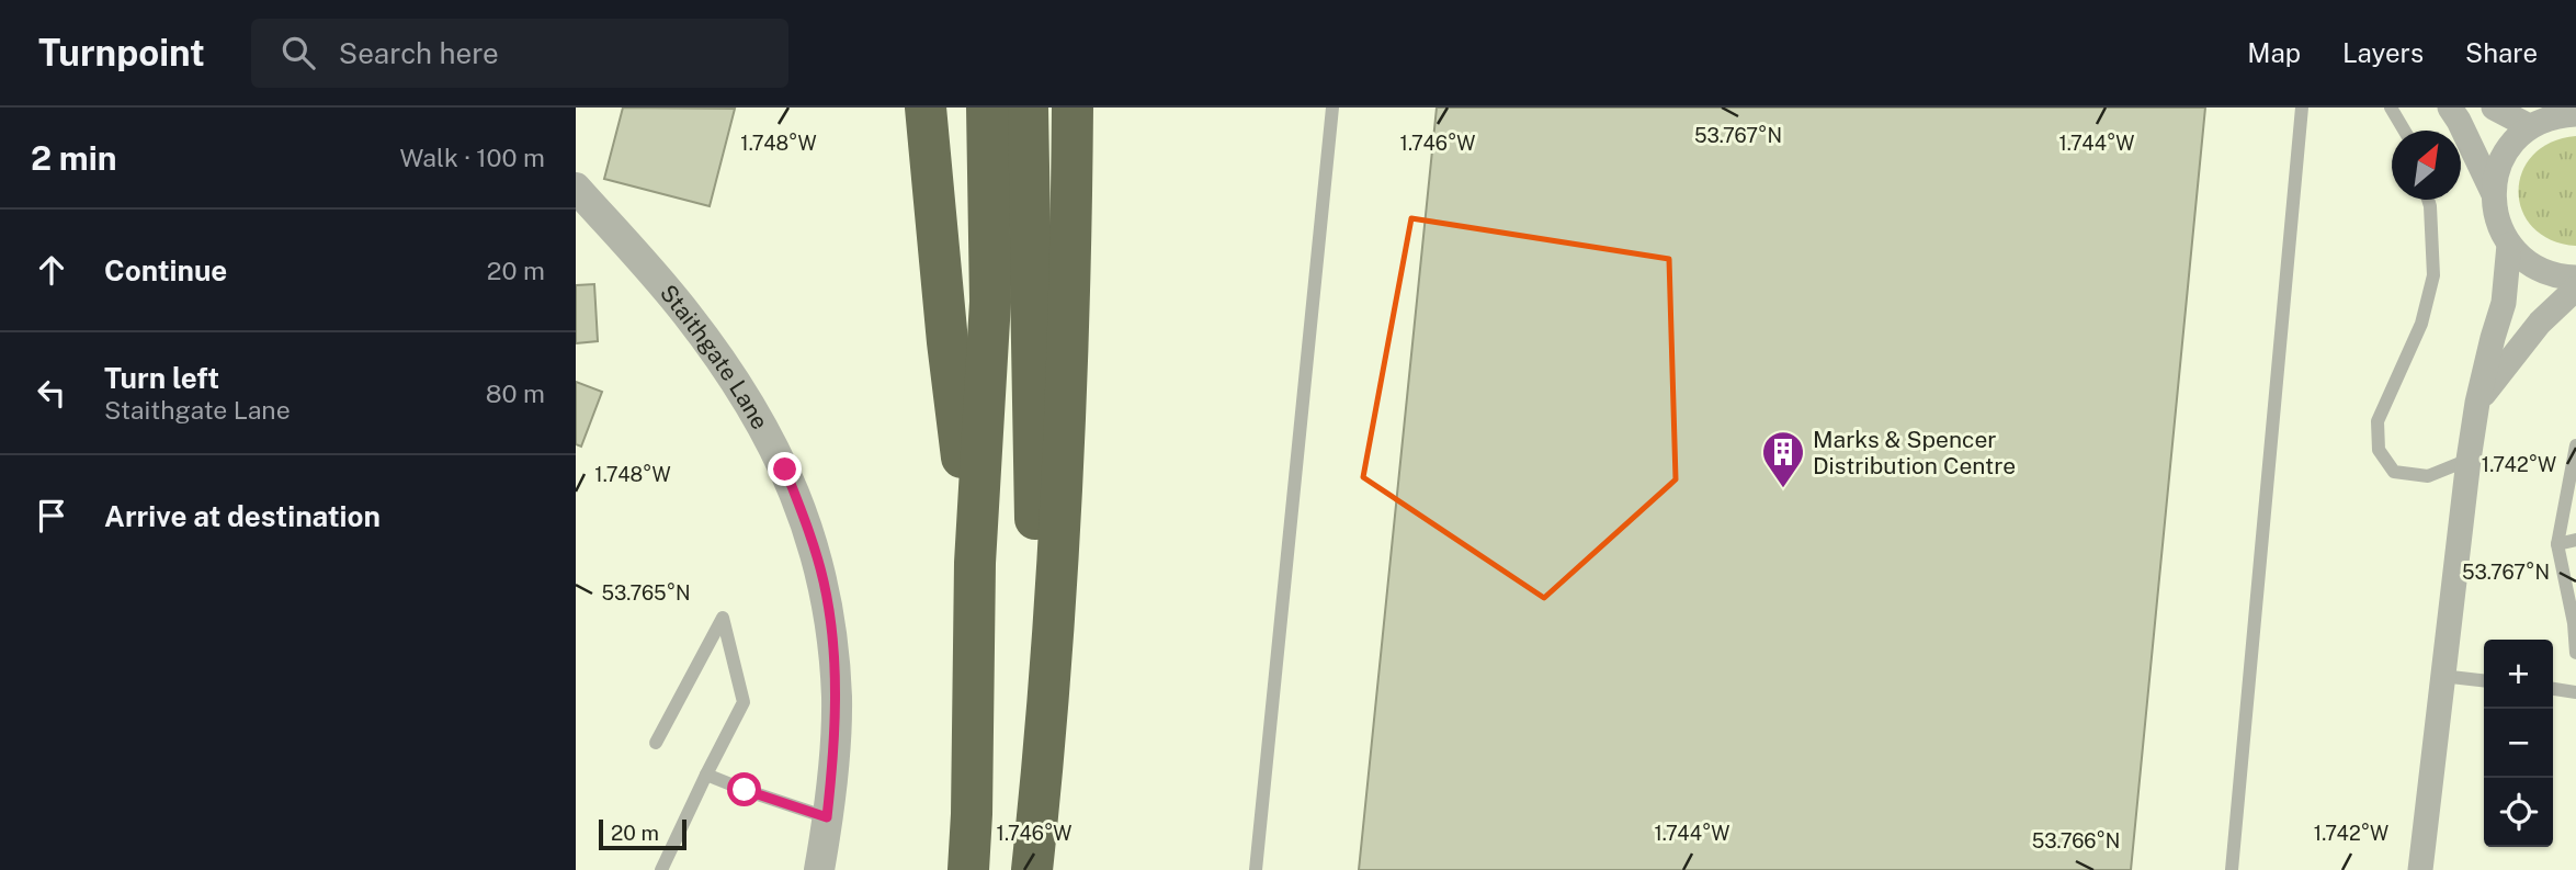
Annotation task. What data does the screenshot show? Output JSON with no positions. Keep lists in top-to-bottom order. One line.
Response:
{"streets":{"street":["Staithgate Lane"]},"places":{"building":["Marks & Spencer Distribution Centre"]},"scale_bar":"20 m","north":"top right","page":{"header":"Turnpoint","search":"Search here","nav":["Map","Layers","Share"],"heading":["2 min","Walk · 100 m"],"list":[["Continue","20 m"],["Turn left","Staithgate Lane","80 m"],"Arrive at destination"],"map_buttons":["+","−"],"scale":"20 m"},"coordinates":["53.767°N","1.748°W","1.746°W","1.744°W","1.742°W","53.765°N","53.766°N"]}
